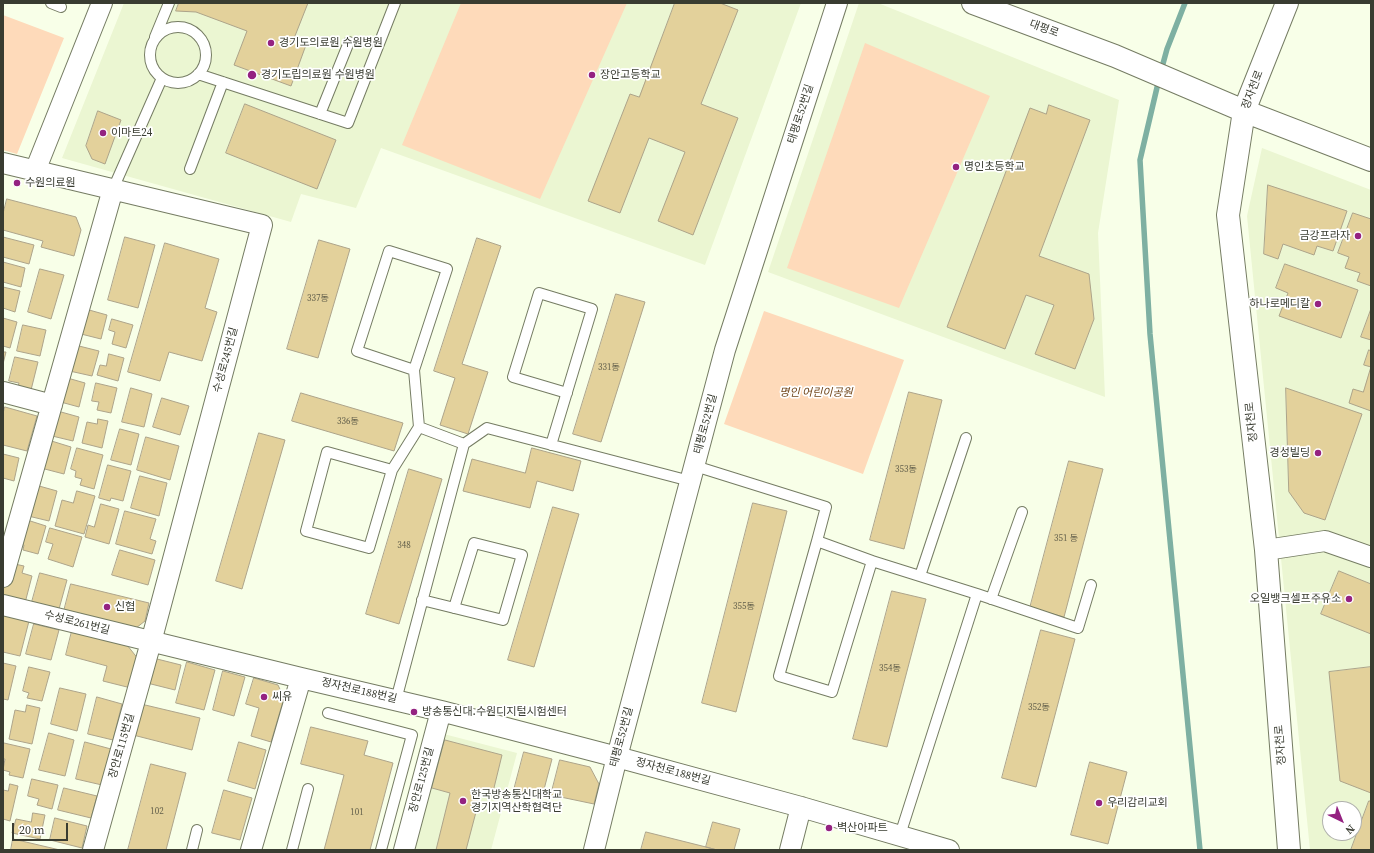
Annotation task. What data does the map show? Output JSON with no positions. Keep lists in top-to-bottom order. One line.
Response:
{"streets":{"street":["대평로","정자천로","태평로52번길","수성로245번길","수성로261번길","정자천로188번길","장안로115번길","장안로125번길"]},"crossings":[["대평로","정자천로"],["태평로52번길","정자천로188번길"],["수성로245번길","수성로261번길"],["수성로245번길","정자천로188번길"],["수성로245번길","장안로115번길"],["수성로261번길","정자천로188번길"],["수성로261번길","장안로115번길"],["정자천로188번길","장안로115번길"],["정자천로188번길","장안로125번길"]],"parks":["명인 어린이공원"],"places":["경기도의료원 수원병원","경기도립의료원 수원병원","장안고등학교","이마트24","명인초등학교","수원의료원","금강프라자","하나로메디칼","경성빌딩","오일뱅크셀프주유소","신협","씨유","방송통신대.수원디지털시험센터","한국방송통신대학교 경기지역산학협력단","우리감리교회","벽산아파트"],"house_numbers":["337동","331동","336동","353동","351 동","348","355동","354동","352동","102","101"],"scale_bar":"20 m","north":"bottom right"}
